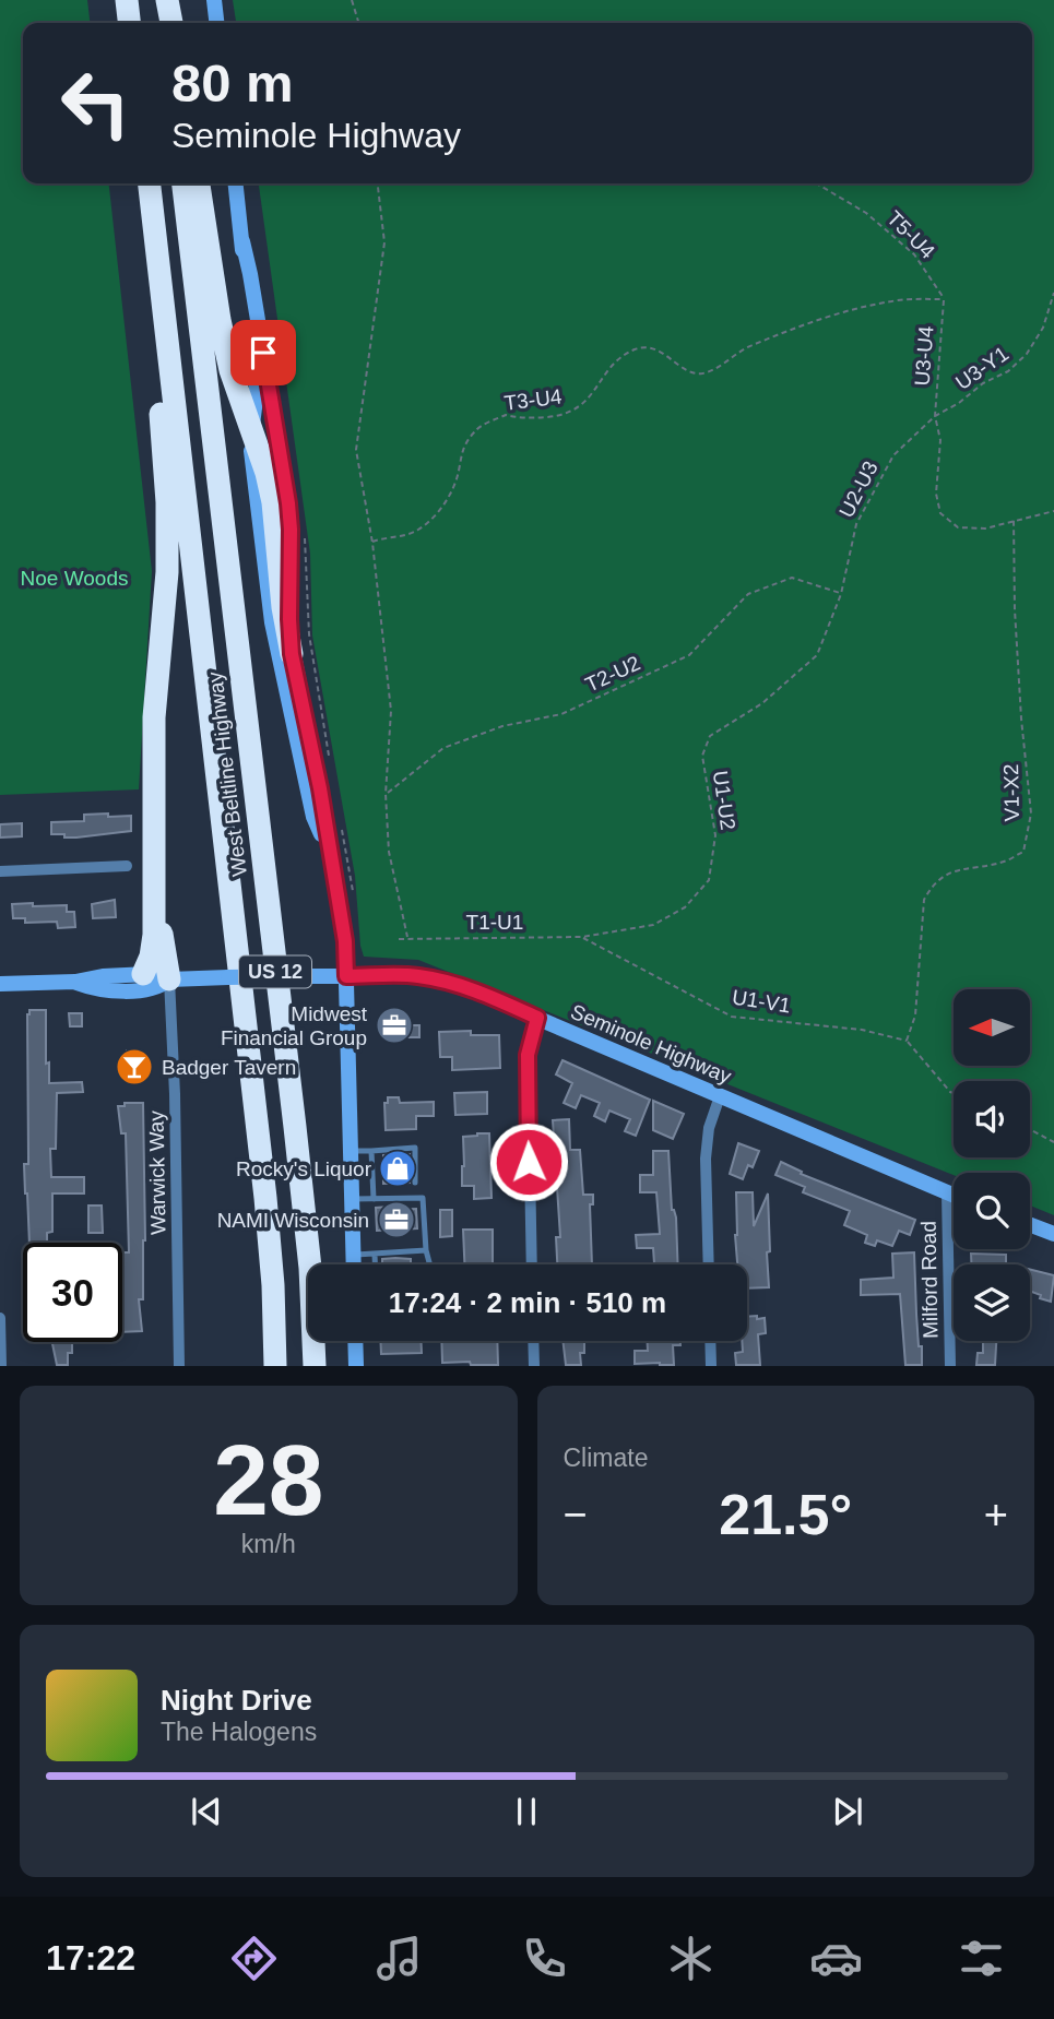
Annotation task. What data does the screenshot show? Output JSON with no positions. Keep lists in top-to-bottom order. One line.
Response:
{"streets":{"highway":["West Beltline Highway","US 12"],"street":["Seminole Highway","Warwick Way","Milford Road"],"path":["T5-U4","U3-U4","U3-Y1","T3-U4","U2-U3","T2-U2","V1-X2","U1-U2","T1-U1","U1-V1"]},"crossings":[["T5-U4","U3-U4"],["T5-U4","T3-U4"],["U3-U4","U3-Y1"],["U3-U4","T3-U4"],["U3-U4","U2-U3"],["U3-U4","V1-X2"],["U3-Y1","U2-U3"],["U2-U3","T2-U2"],["U2-U3","U1-U2"],["T2-U2","U1-U2"],["V1-X2","U1-V1"],["U1-U2","T1-U1"],["U1-U2","U1-V1"],["T1-U1","U1-V1"],["Seminole Highway","Warwick Way"],["Seminole Highway","Milford Road"]],"parks":["Noe Woods"],"places":{"office":["Midwest Financial Group","NAMI Wisconsin"],"bar":["Badger Tavern"],"shop":["Rocky's Liquor"]},"north":"left","page":{"turn":["80 m","Seminole Highway"],"limit":"30","trip":"17:24 · 2 min · 510 m","tile":[["28","km/h"],"Climate"],"heat":["−","21.5°","+"],"song":["Night Drive","The Halogens"],"tabs":"17:22"}}
